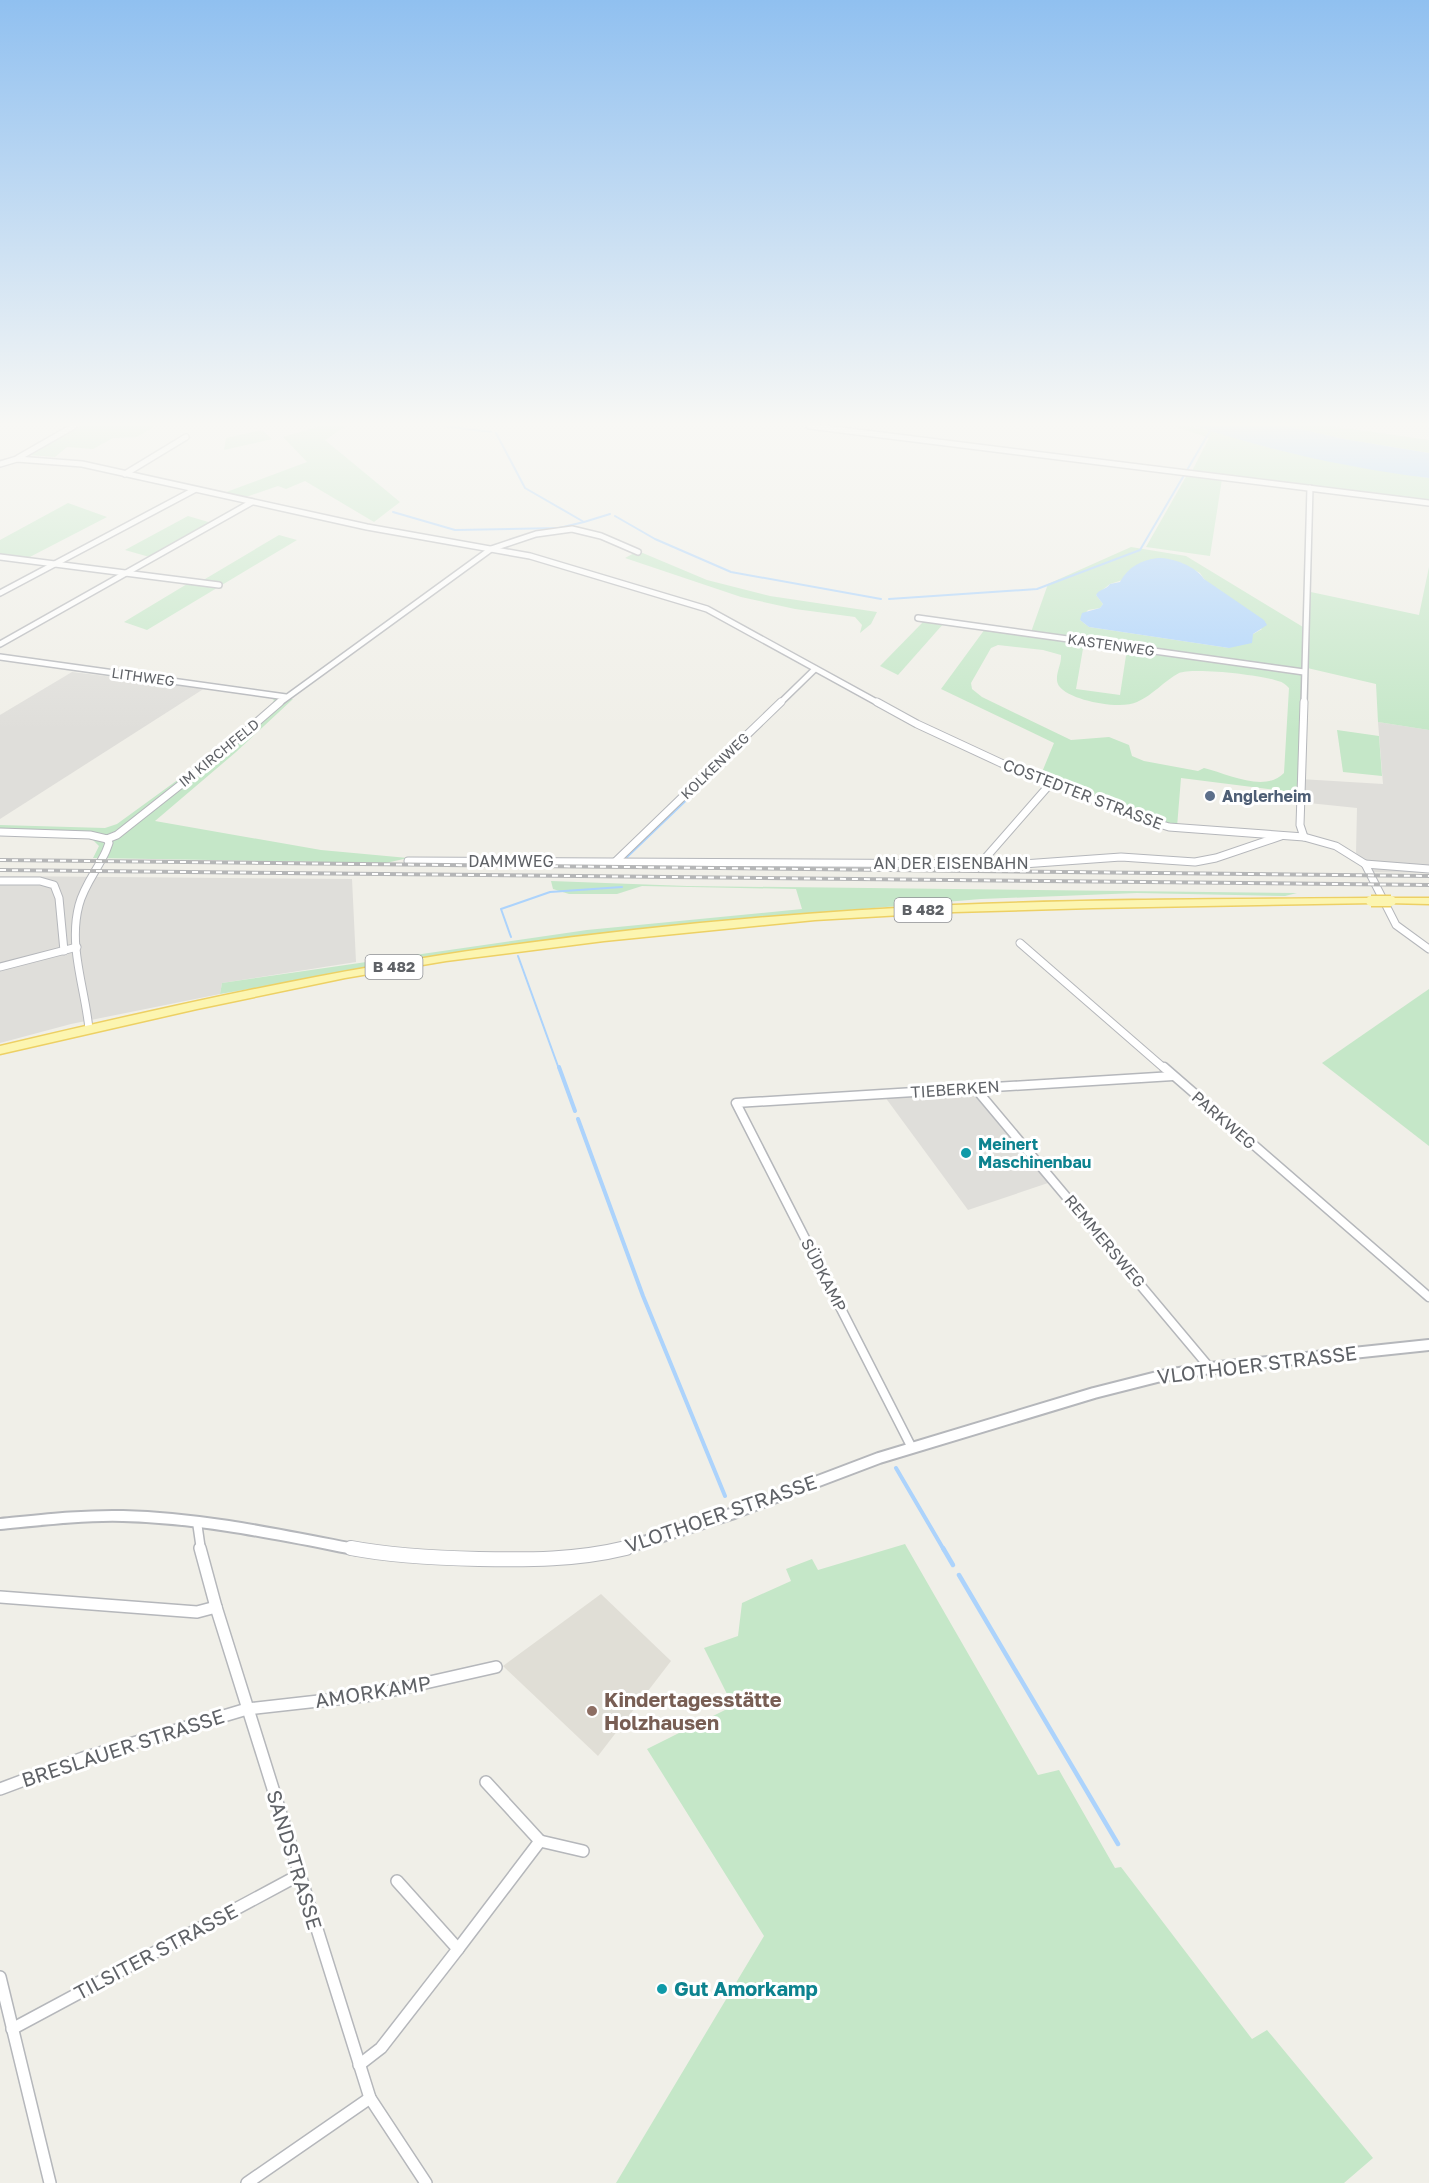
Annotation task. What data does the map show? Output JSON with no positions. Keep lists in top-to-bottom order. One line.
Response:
{"streets":{"main road":["B 482"],"street":["KASTENWEG","LITHWEG","IM KIRCHFELD","KOLKENWEG","COSTEDTER STRASSE","DAMMWEG","AN DER EISENBAHN","TIEBERKEN","PARKWEG","REMMERSWEG","SÜDKAMP","VLOTHOER STRASSE","AMORKAMP","BRESLAUER STRASSE","SANDSTRASSE","TILSITER STRASSE"]},"crossings":[["LITHWEG","IM KIRCHFELD"],["IM KIRCHFELD","COSTEDTER STRASSE"],["KOLKENWEG","COSTEDTER STRASSE"],["KOLKENWEG","DAMMWEG"],["KOLKENWEG","AN DER EISENBAHN"],["COSTEDTER STRASSE","AN DER EISENBAHN"],["DAMMWEG","AN DER EISENBAHN"],["TIEBERKEN","PARKWEG"],["TIEBERKEN","REMMERSWEG"],["TIEBERKEN","SÜDKAMP"],["REMMERSWEG","VLOTHOER STRASSE"],["SÜDKAMP","VLOTHOER STRASSE"],["VLOTHOER STRASSE","SANDSTRASSE"],["AMORKAMP","BRESLAUER STRASSE"],["AMORKAMP","SANDSTRASSE"],["BRESLAUER STRASSE","SANDSTRASSE"],["SANDSTRASSE","TILSITER STRASSE"]],"places":["Anglerheim","Meinert Maschinenbau","Kindertagesstätte Holzhausen","Gut Amorkamp"]}
